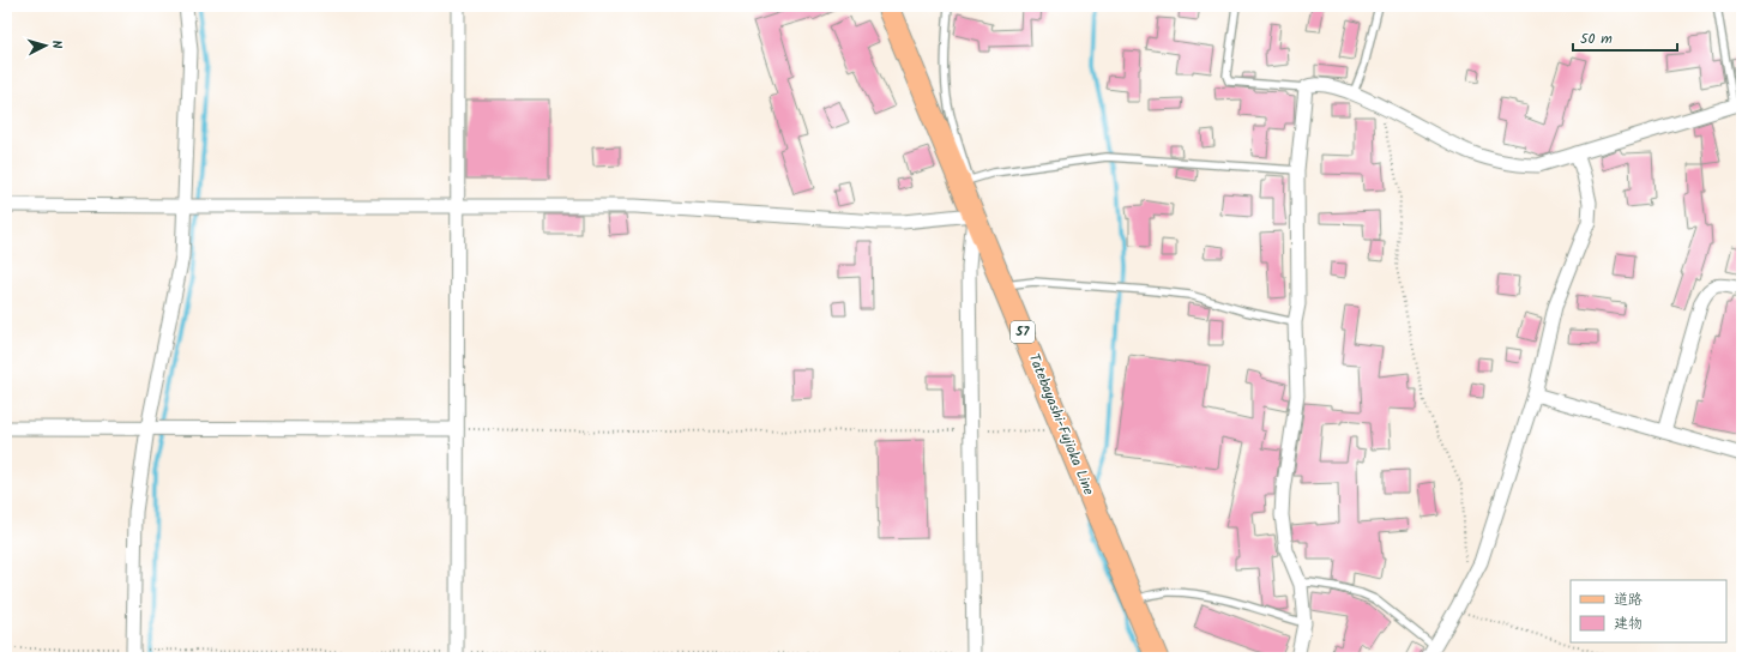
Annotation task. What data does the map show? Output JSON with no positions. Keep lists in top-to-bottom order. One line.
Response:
{"streets":{"main road":["57","Tatebayashi-Fujioka Line"]},"legend":["道路","建物"],"scale_bar":"50 m","north":"right"}
